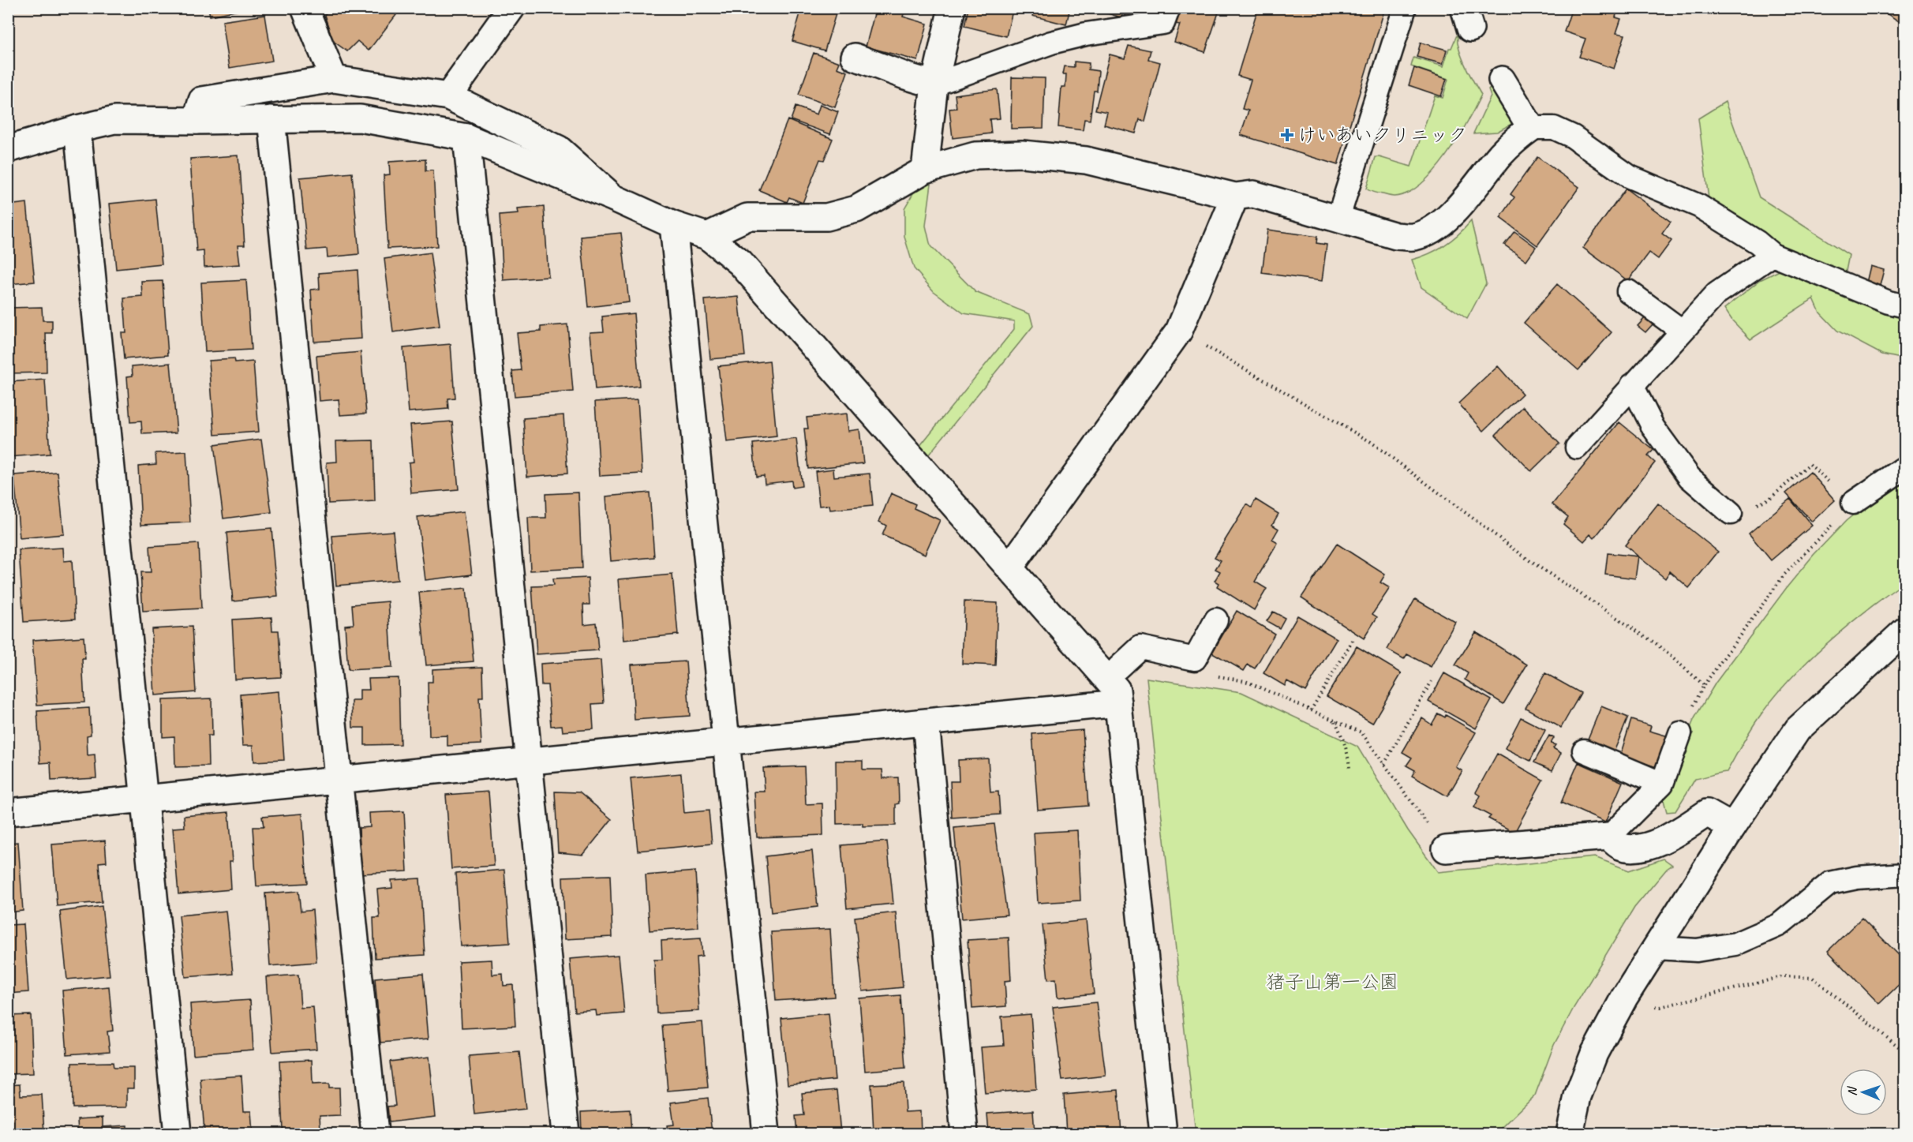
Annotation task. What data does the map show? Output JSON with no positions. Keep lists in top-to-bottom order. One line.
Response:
{"parks":["猪子山第一公園"],"places":{"health":["けいあいクリニック"]},"north":"left"}
